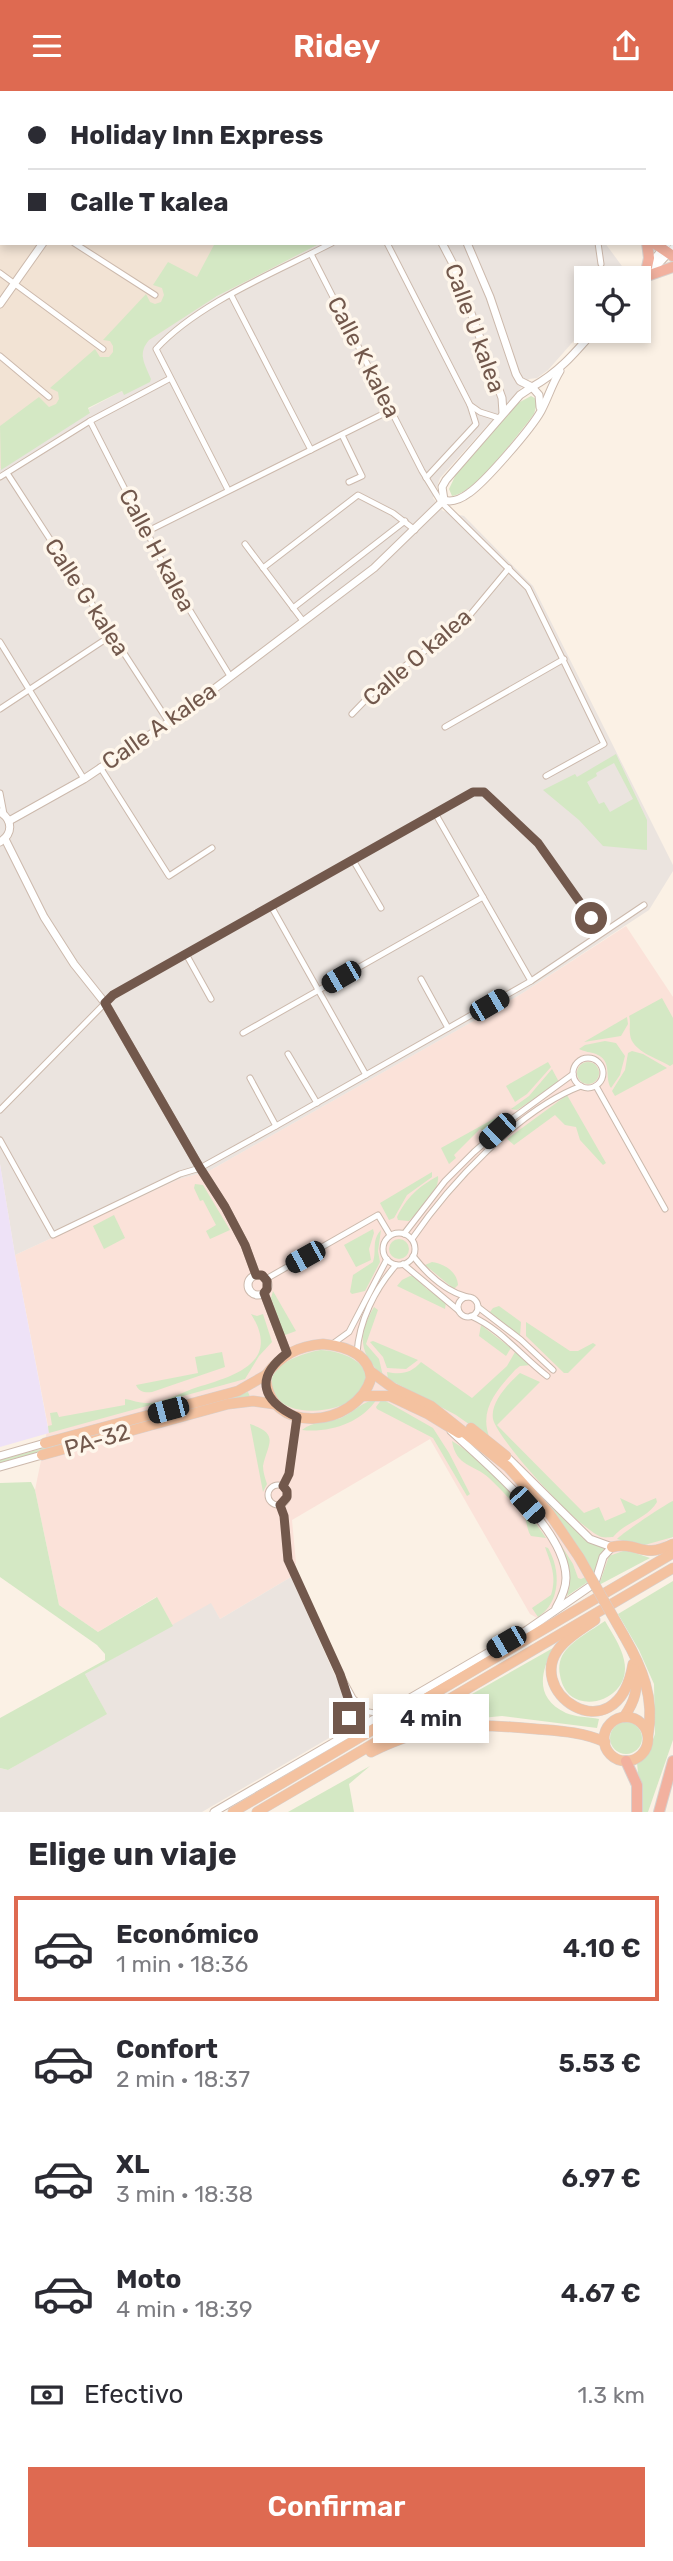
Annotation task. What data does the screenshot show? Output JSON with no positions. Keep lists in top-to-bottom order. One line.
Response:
{"streets":{"highway":["PA-32"],"street":["Calle U kalea","Calle K kalea","Calle H kalea","Calle G kalea","Calle O kalea","Calle A kalea"]},"crossings":[["Calle K kalea","Calle A kalea"],["Calle H kalea","Calle A kalea"],["Calle G kalea","Calle A kalea"]],"page":{"header":"Ridey","banner":["Holiday Inn Express","Calle T kalea"],"bubble":"4 min","heading":"Elige un viaje","list":[{"name":"Económico","note":"1 min · 18:36","value":"4.10 €"},{"name":"Confort","note":"2 min · 18:37","value":"5.53 €"},{"name":"XL","note":"3 min · 18:38","value":"6.97 €"},{"name":"Moto","note":"4 min · 18:39","value":"4.67 €"}],"pay":["Efectivo","1.3 km"],"buttons":"Confirmar"}}
